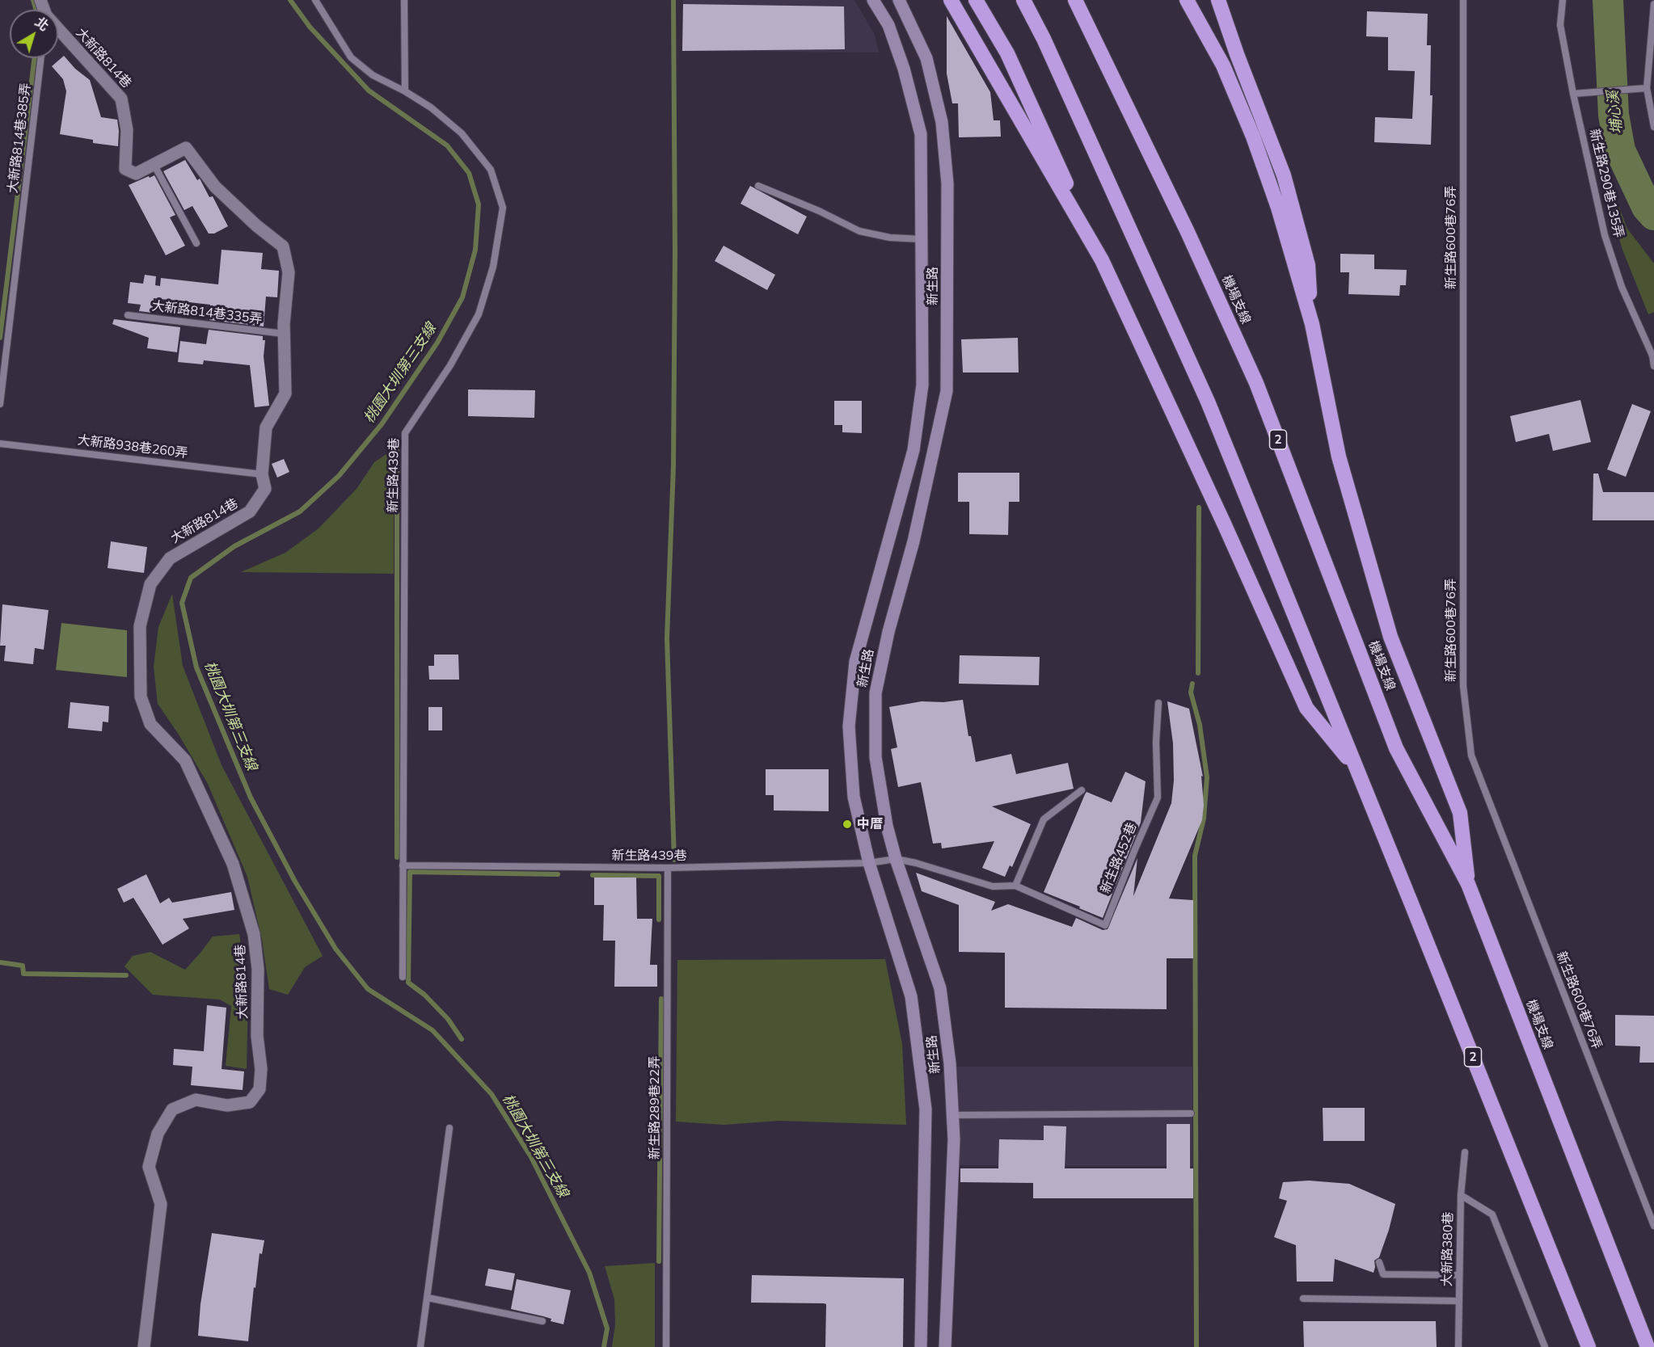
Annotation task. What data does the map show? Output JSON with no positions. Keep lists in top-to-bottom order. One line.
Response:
{"streets":{"highway":["機場支線","2"],"main road":["新生路"],"street":["大新路814巷"],"lane":["大新路814巷385弄","新生路290巷135弄","新生路600巷76弄","大新路814巷335弄","大新路938巷260弄","新生路439巷","新生路452巷","新生路289巷22弄","大新路380巷"]},"crossings":[["大新路814巷","大新路814巷335弄"],["大新路814巷","大新路938巷260弄"],["新生路","新生路439巷"],["新生路","新生路452巷"],["新生路439巷","新生路452巷"],["新生路439巷","新生路289巷22弄"]],"water":["埔心溪","桃園大圳第三支線"],"places":["中厝"],"north":"top right"}
